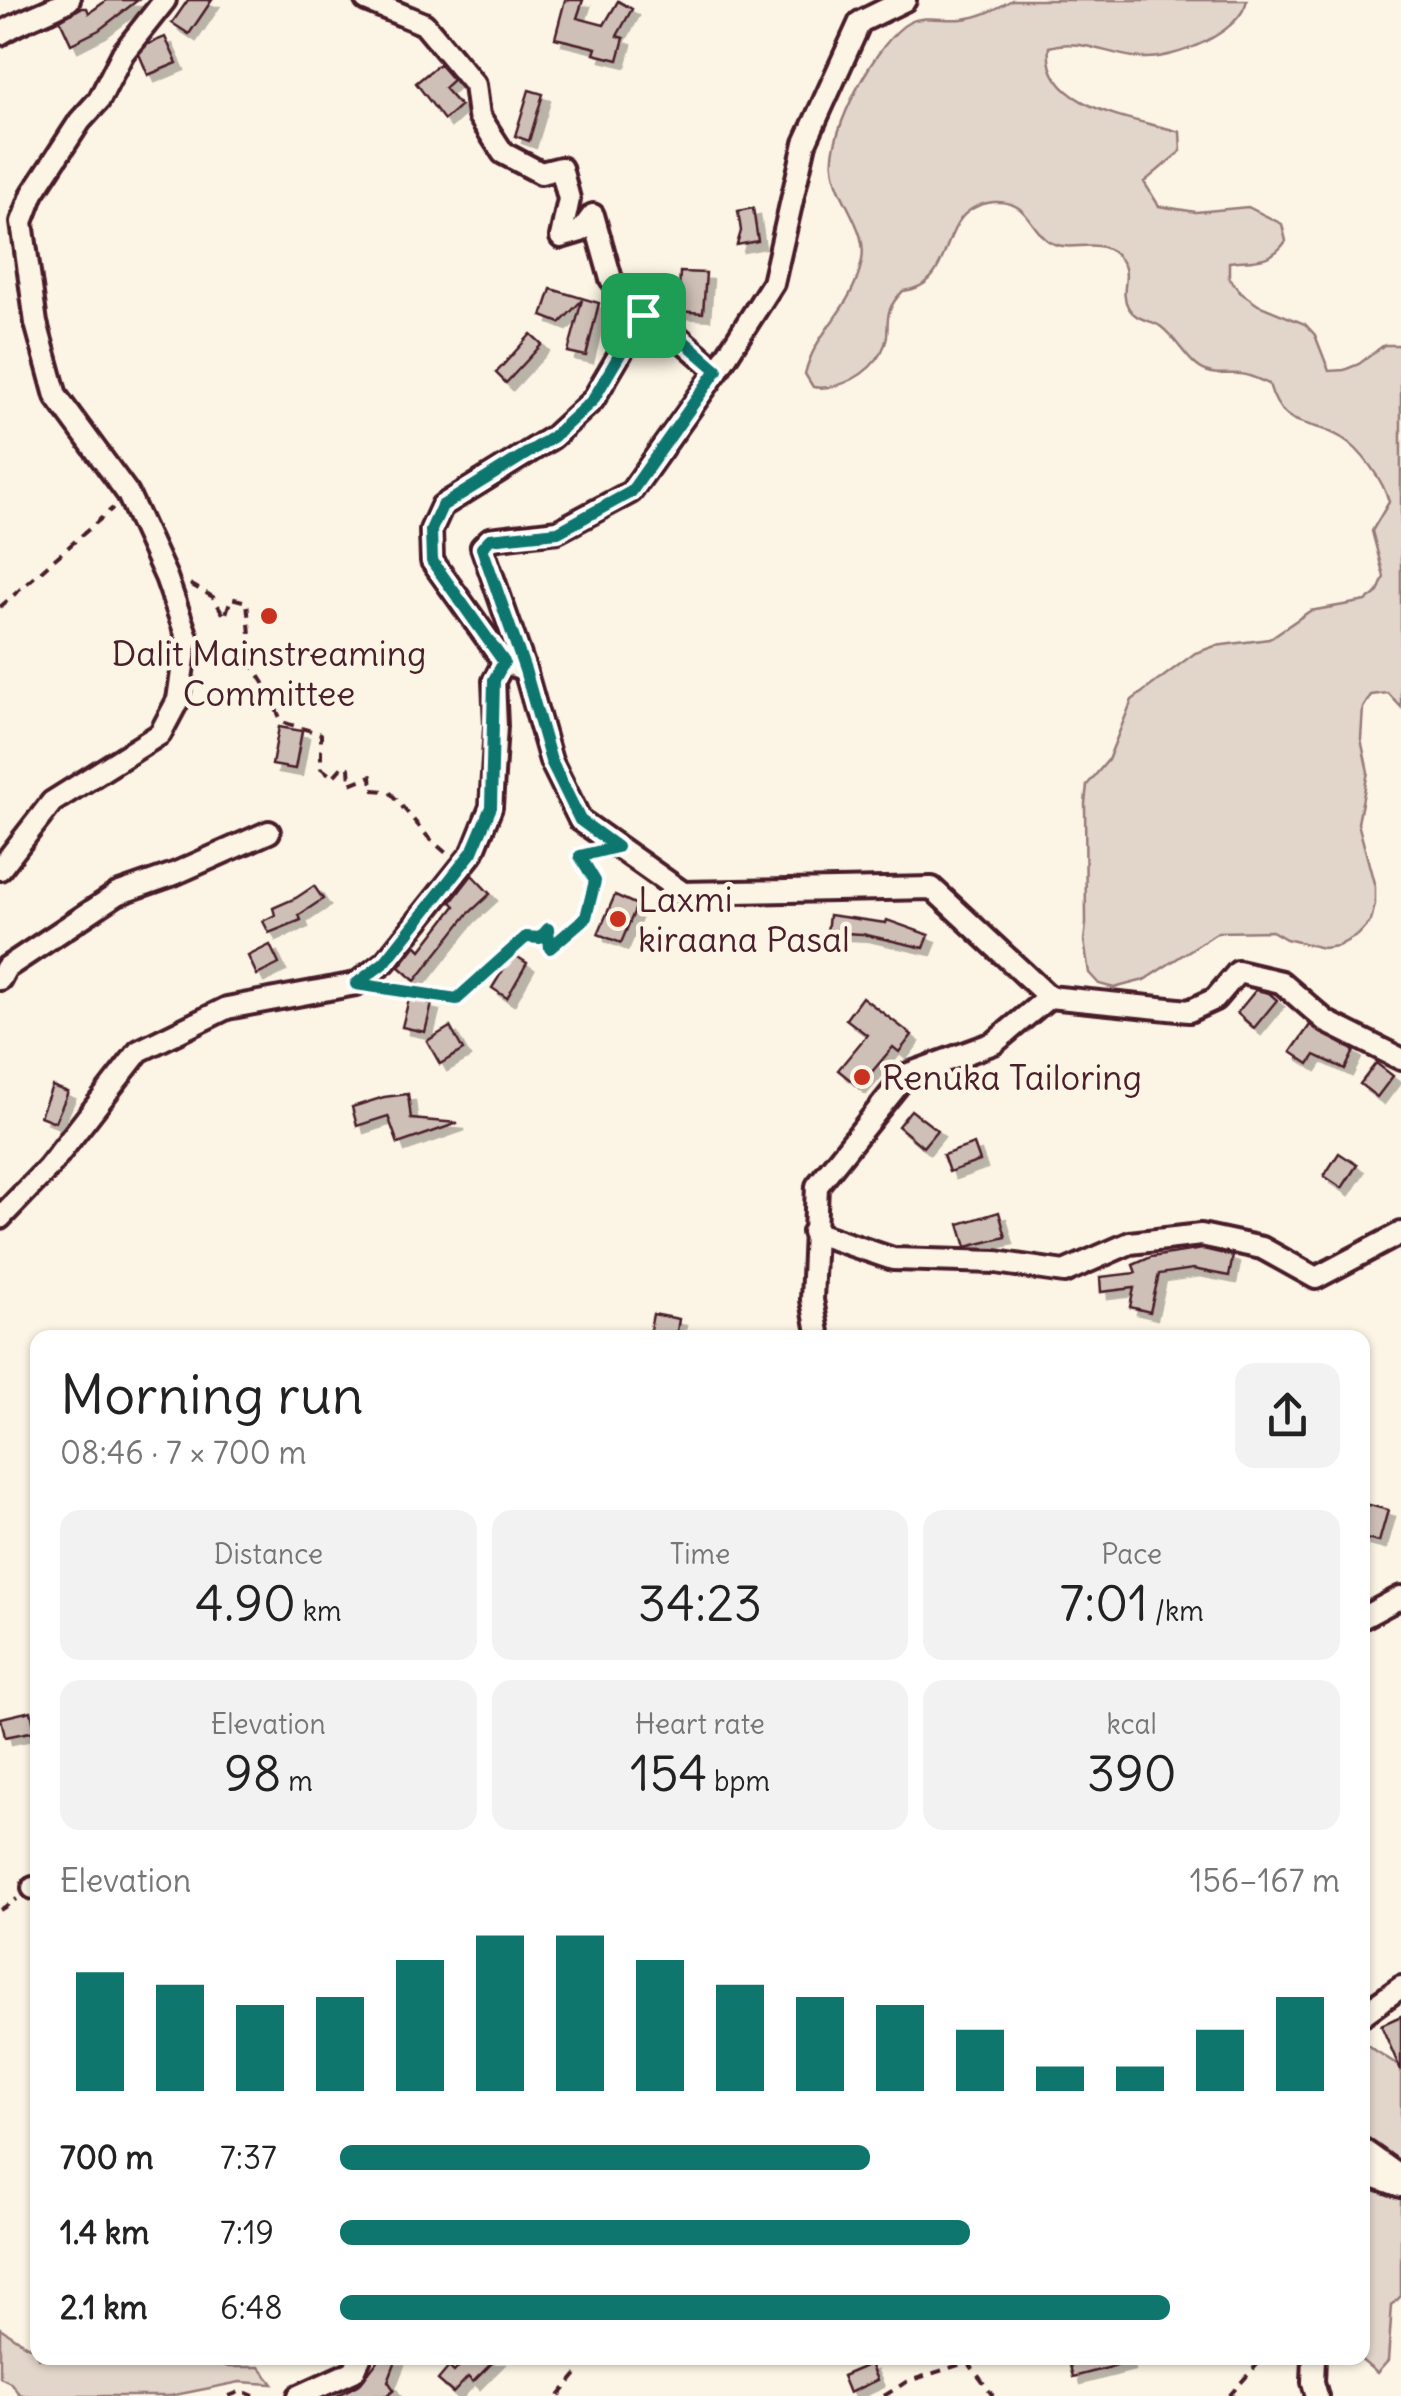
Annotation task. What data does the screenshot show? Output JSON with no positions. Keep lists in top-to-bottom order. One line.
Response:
{"places":["Dalit Mainstreaming Committee","Laxmi kiraana Pasal","Renuka Tailoring"],"page":{"heading":["Morning run","08:46 · 7 × 700 m"],"stats":[["Distance","4.90 km"],["Time","34:23"],["Pace","7:01 /km"],["Elevation","98 m"],["Heart rate","154 bpm"],["kcal","390"]],"chart":["Elevation","156–167 m"],"list":[{"name":"700 m","note":"7:37"},{"name":"1.4 km","note":"7:19"},{"name":"2.1 km","note":"6:48"}]}}
